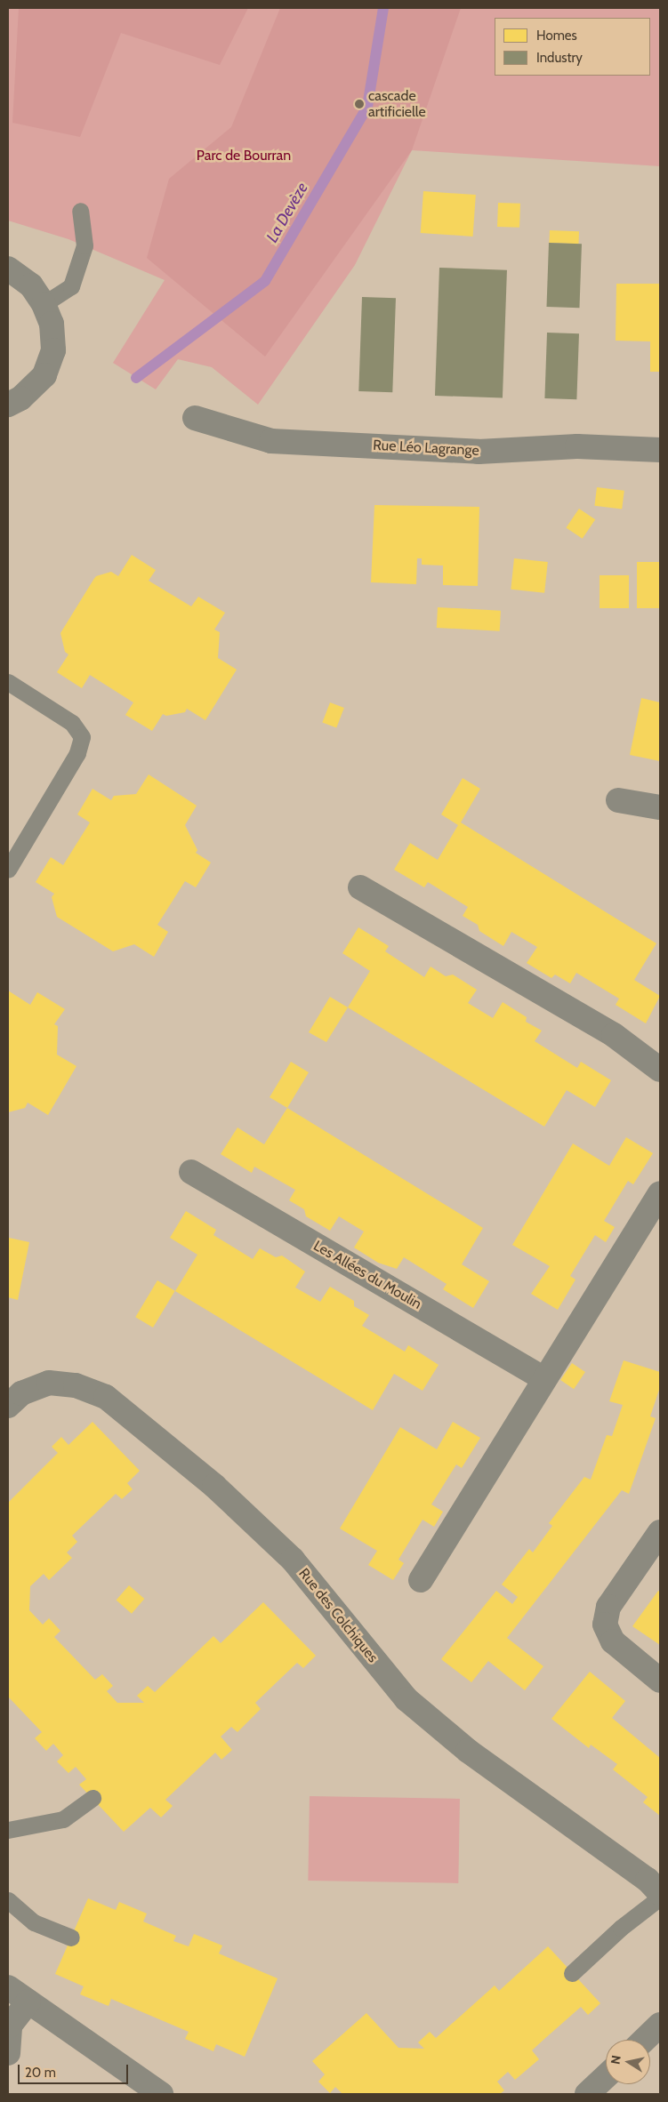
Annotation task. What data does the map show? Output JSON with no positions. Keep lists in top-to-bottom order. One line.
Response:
{"streets":{"street":["Rue Léo Lagrange","Les Allées du Moulin","Rue des Colchiques"]},"water":["La Devèze"],"parks":["Parc de Bourran"],"places":["cascade artificielle"],"legend":["Homes","Industry"],"scale_bar":"20 m","north":"left"}
